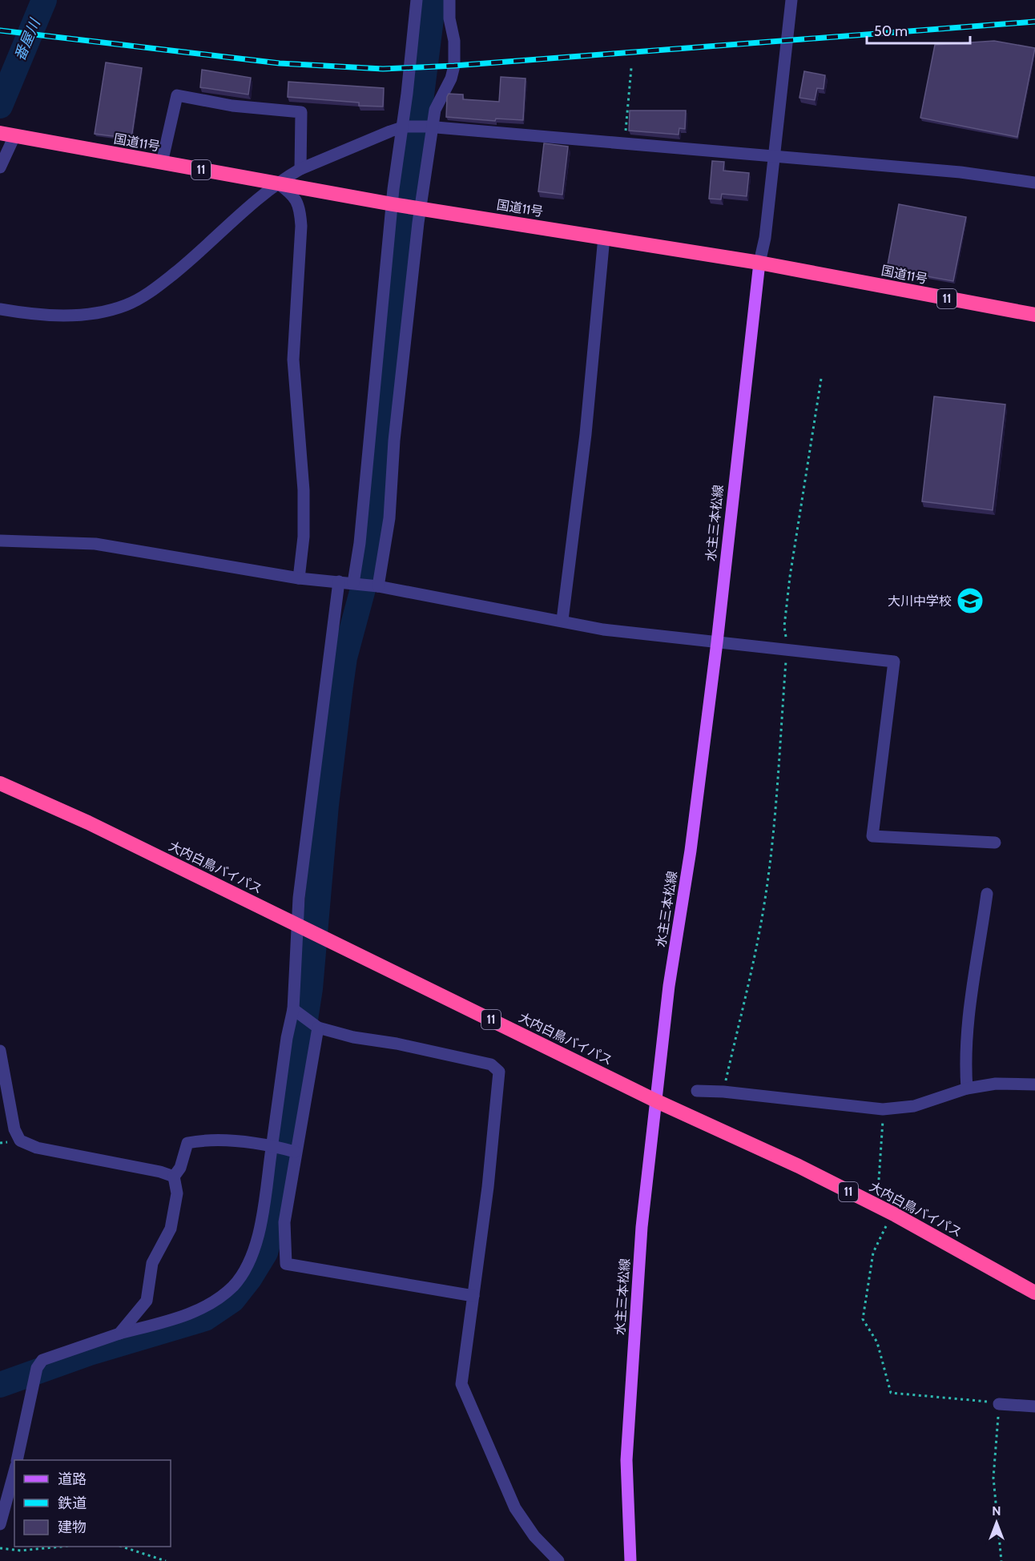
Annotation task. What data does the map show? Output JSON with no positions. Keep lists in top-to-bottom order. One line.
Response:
{"streets":{"highway":["国道11号","11","大内白鳥バイパス"],"main road":["水主三本松線"]},"crossings":[["国道11号","水主三本松線"],["水主三本松線","大内白鳥バイパス"]],"water":["番屋川"],"places":{"school or university":["大川中学校"]},"legend":["道路","鉄道","建物"],"scale_bar":"50 m","north":"top"}
